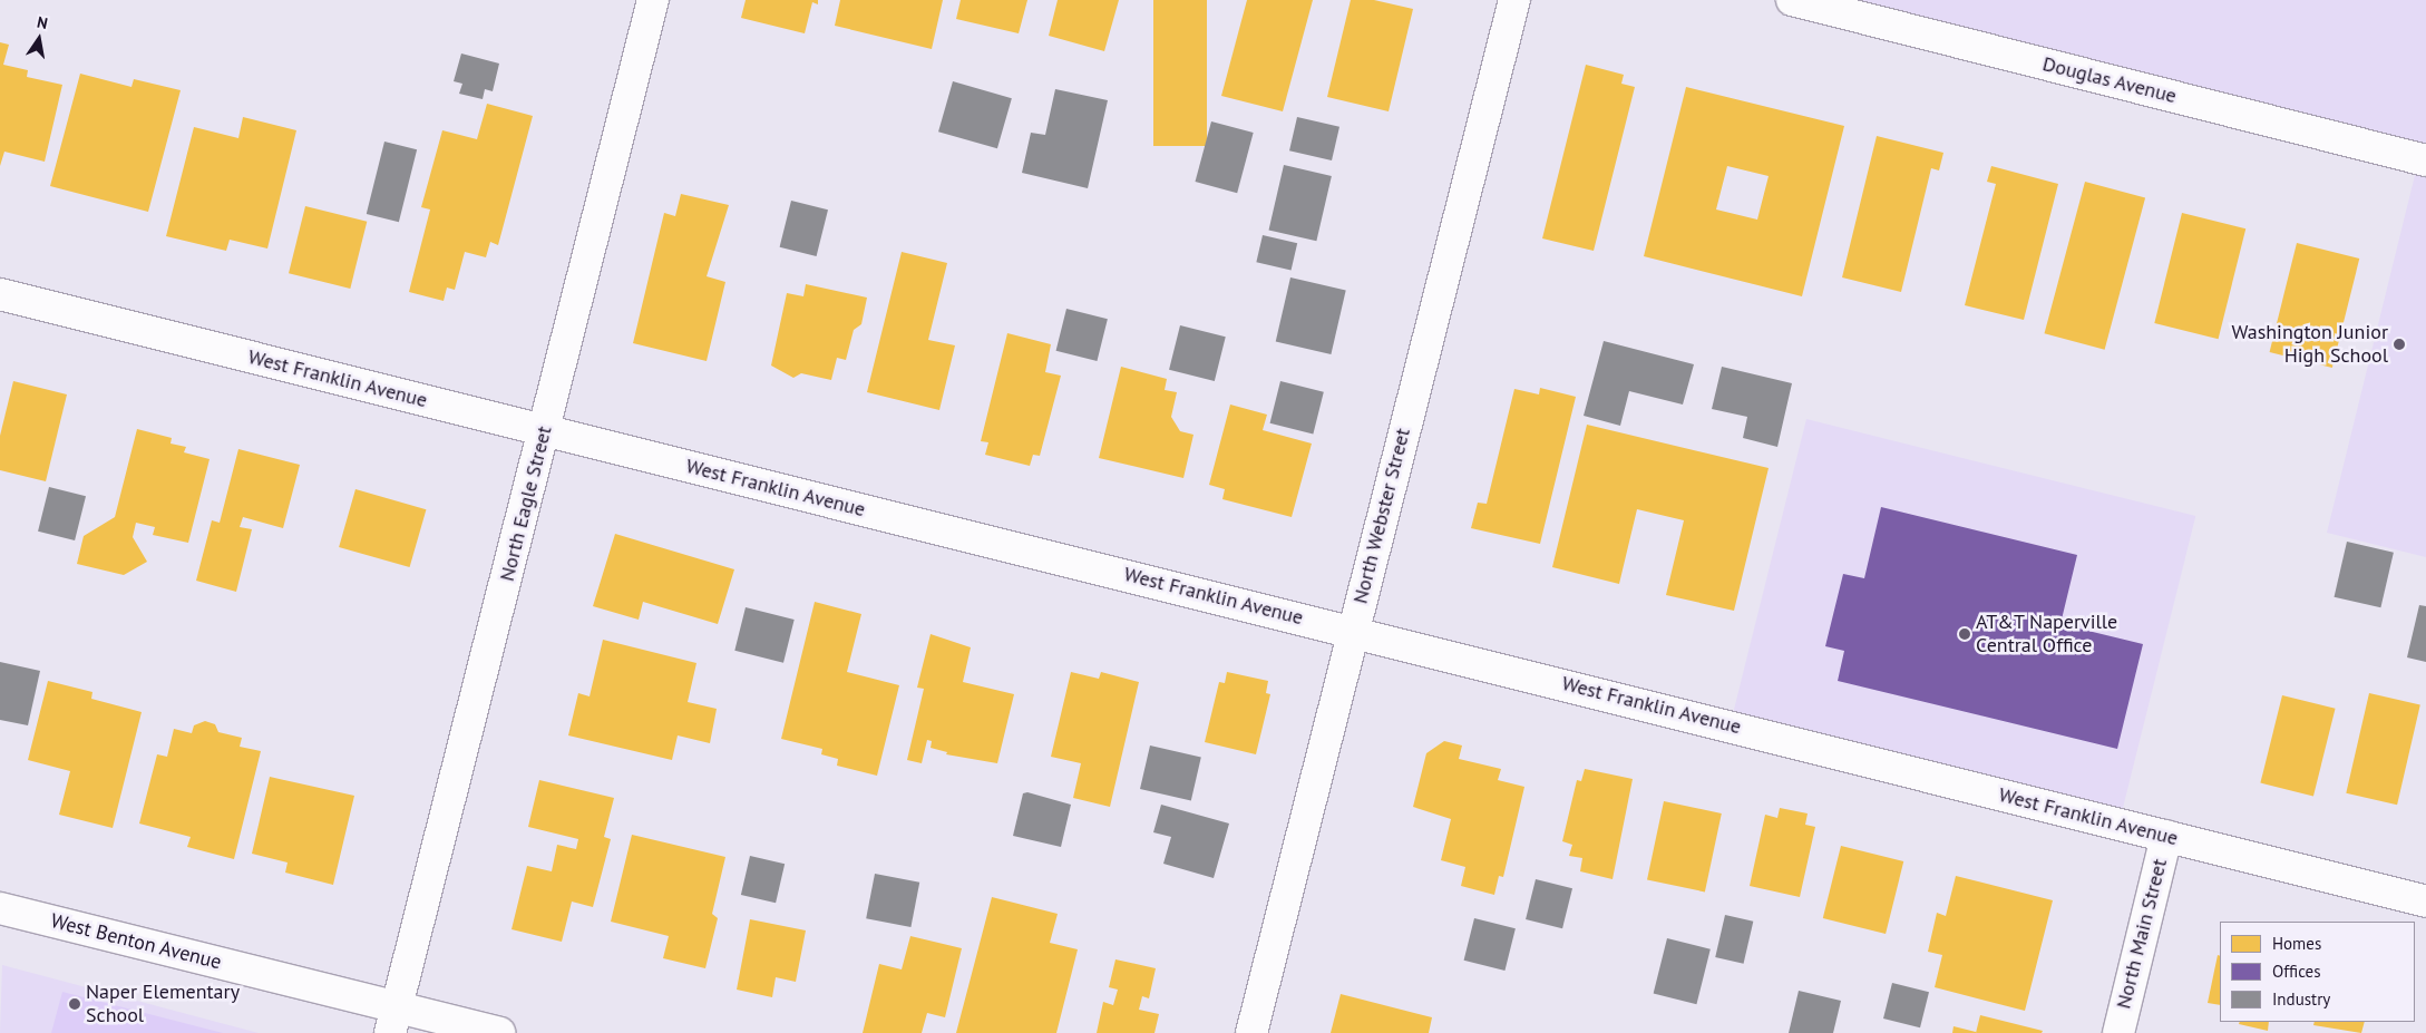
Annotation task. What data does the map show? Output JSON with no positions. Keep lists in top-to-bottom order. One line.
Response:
{"streets":{"street":["Douglas Avenue","West Franklin Avenue","North Eagle Street","North Webster Street","North Main Street","West Benton Avenue"]},"crossings":[["West Franklin Avenue","North Eagle Street"],["West Franklin Avenue","North Webster Street"],["West Franklin Avenue","North Main Street"],["North Eagle Street","West Benton Avenue"]],"places":["Washington Junior High School","AT&T Naperville Central Office","Naper Elementary School"],"legend":["Homes","Offices","Industry"],"north":"top"}
